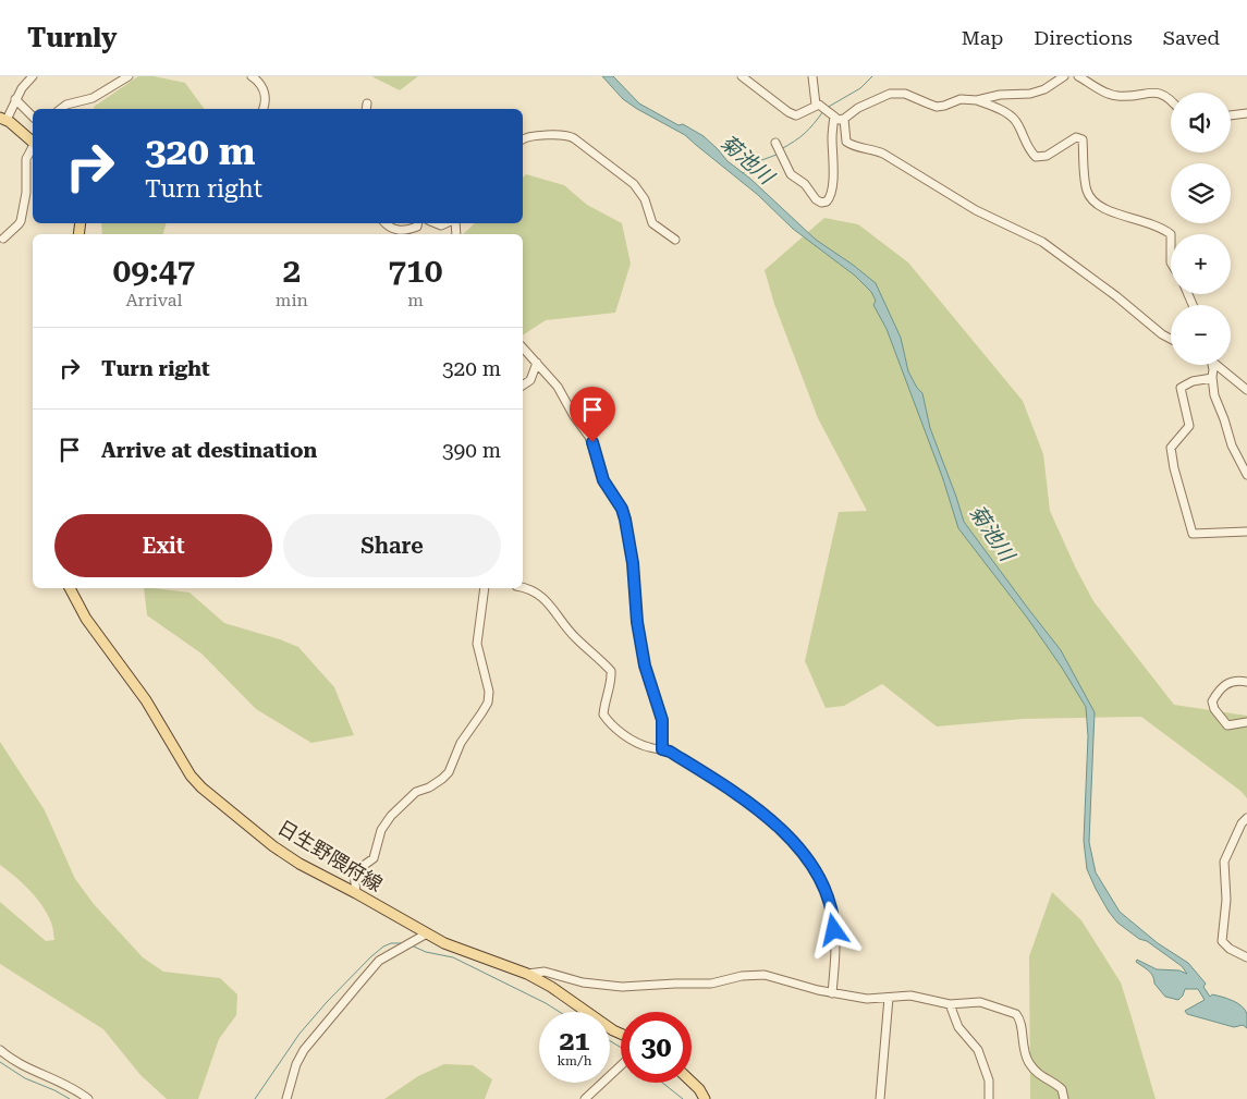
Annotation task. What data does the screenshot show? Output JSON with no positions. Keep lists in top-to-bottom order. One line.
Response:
{"streets":{"main road":["日生野隈府線"]},"water":["菊池川"],"page":{"header":"Turnly","nav":["Map","Directions","Saved"],"map_buttons":["+","−"],"turn":["320 m","Turn right"],"eta":["09:47","Arrival","2","min","710","m"],"list":[{"name":"Turn right","value":"320 m"},{"name":"Arrive at destination","value":"390 m"}],"buttons":["Exit","Share"],"speed":"21 km/h","limit":"30"}}
